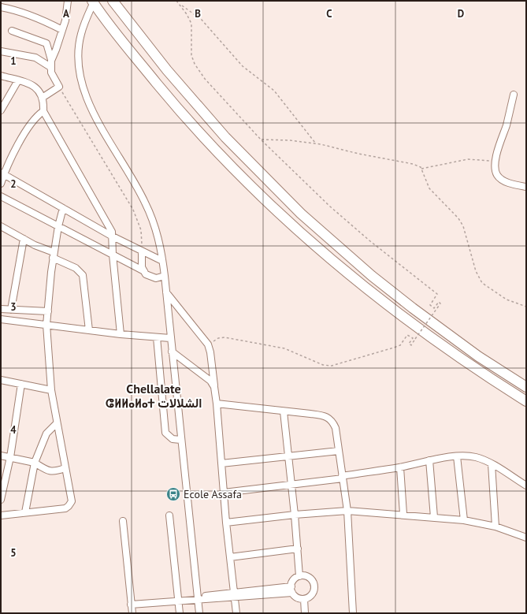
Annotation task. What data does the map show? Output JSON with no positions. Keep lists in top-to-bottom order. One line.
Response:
{"districts":["Chellalate ⵛⵍⵍⴰⵍⴰⵜ الشلالات"],"places":{"bus stop":["Ecole Assafa"]},"grid":{"columns":["A","B","C","D"],"rows":["1","2","3","4","5"]}}
